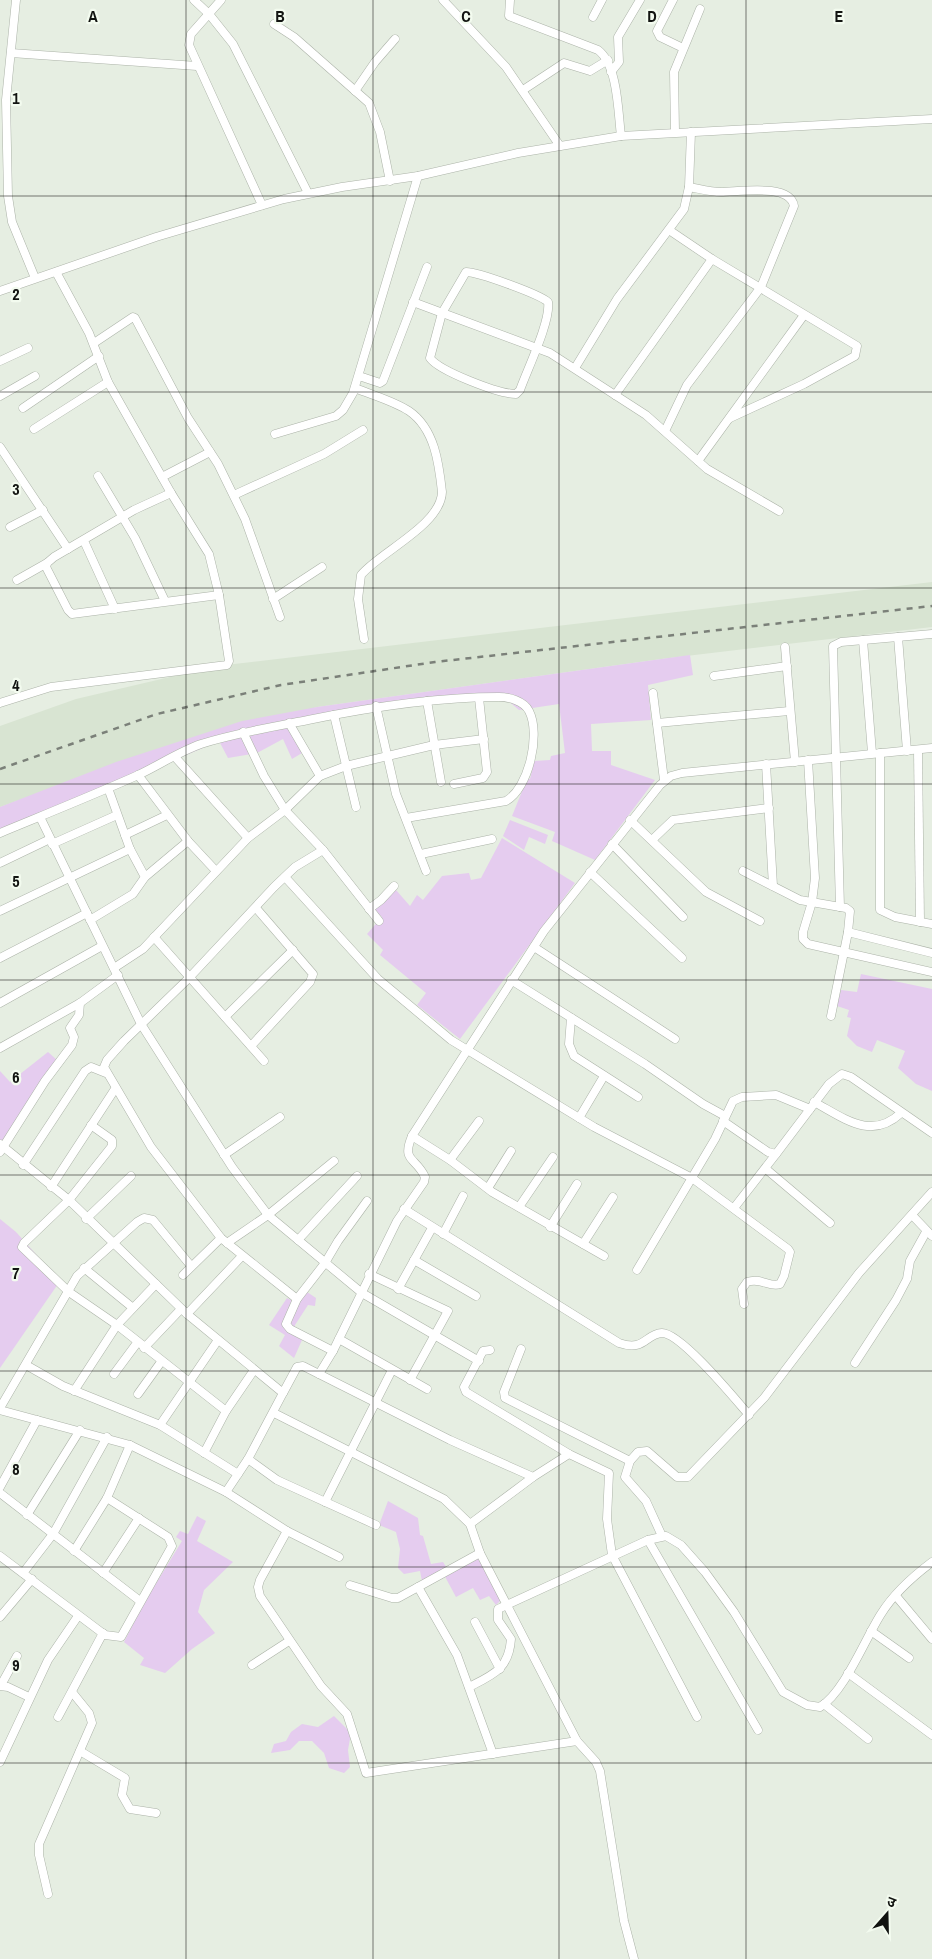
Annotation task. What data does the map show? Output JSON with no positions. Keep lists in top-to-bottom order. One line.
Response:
{"north":"top","grid":{"columns":["A","B","C","D","E"],"rows":["1","2","3","4","5","6","7","8","9"]}}
